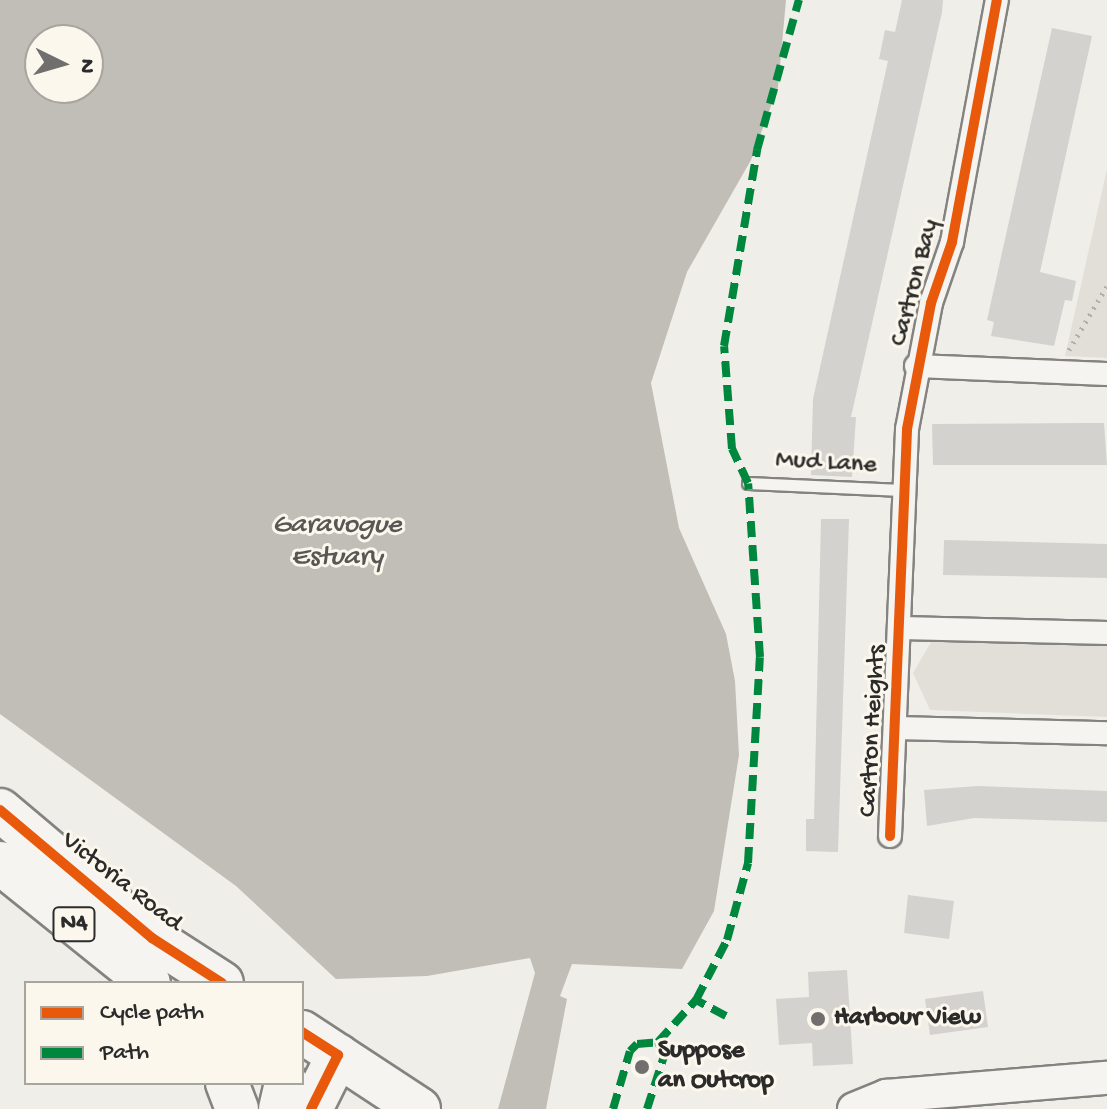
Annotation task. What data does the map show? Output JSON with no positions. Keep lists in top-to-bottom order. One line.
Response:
{"streets":{"highway":["Victoria Road","N4"],"street":["Cartron Bay","Cartron Heights"],"lane":["Mud Lane"]},"crossings":[["Cartron Bay","Mud Lane"],["Cartron Bay","Cartron Heights"]],"water":["Garavogue Estuary"],"places":["Harbour View","Suppose an Outcrop"],"legend":["Cycle path","Path"],"north":"right"}
